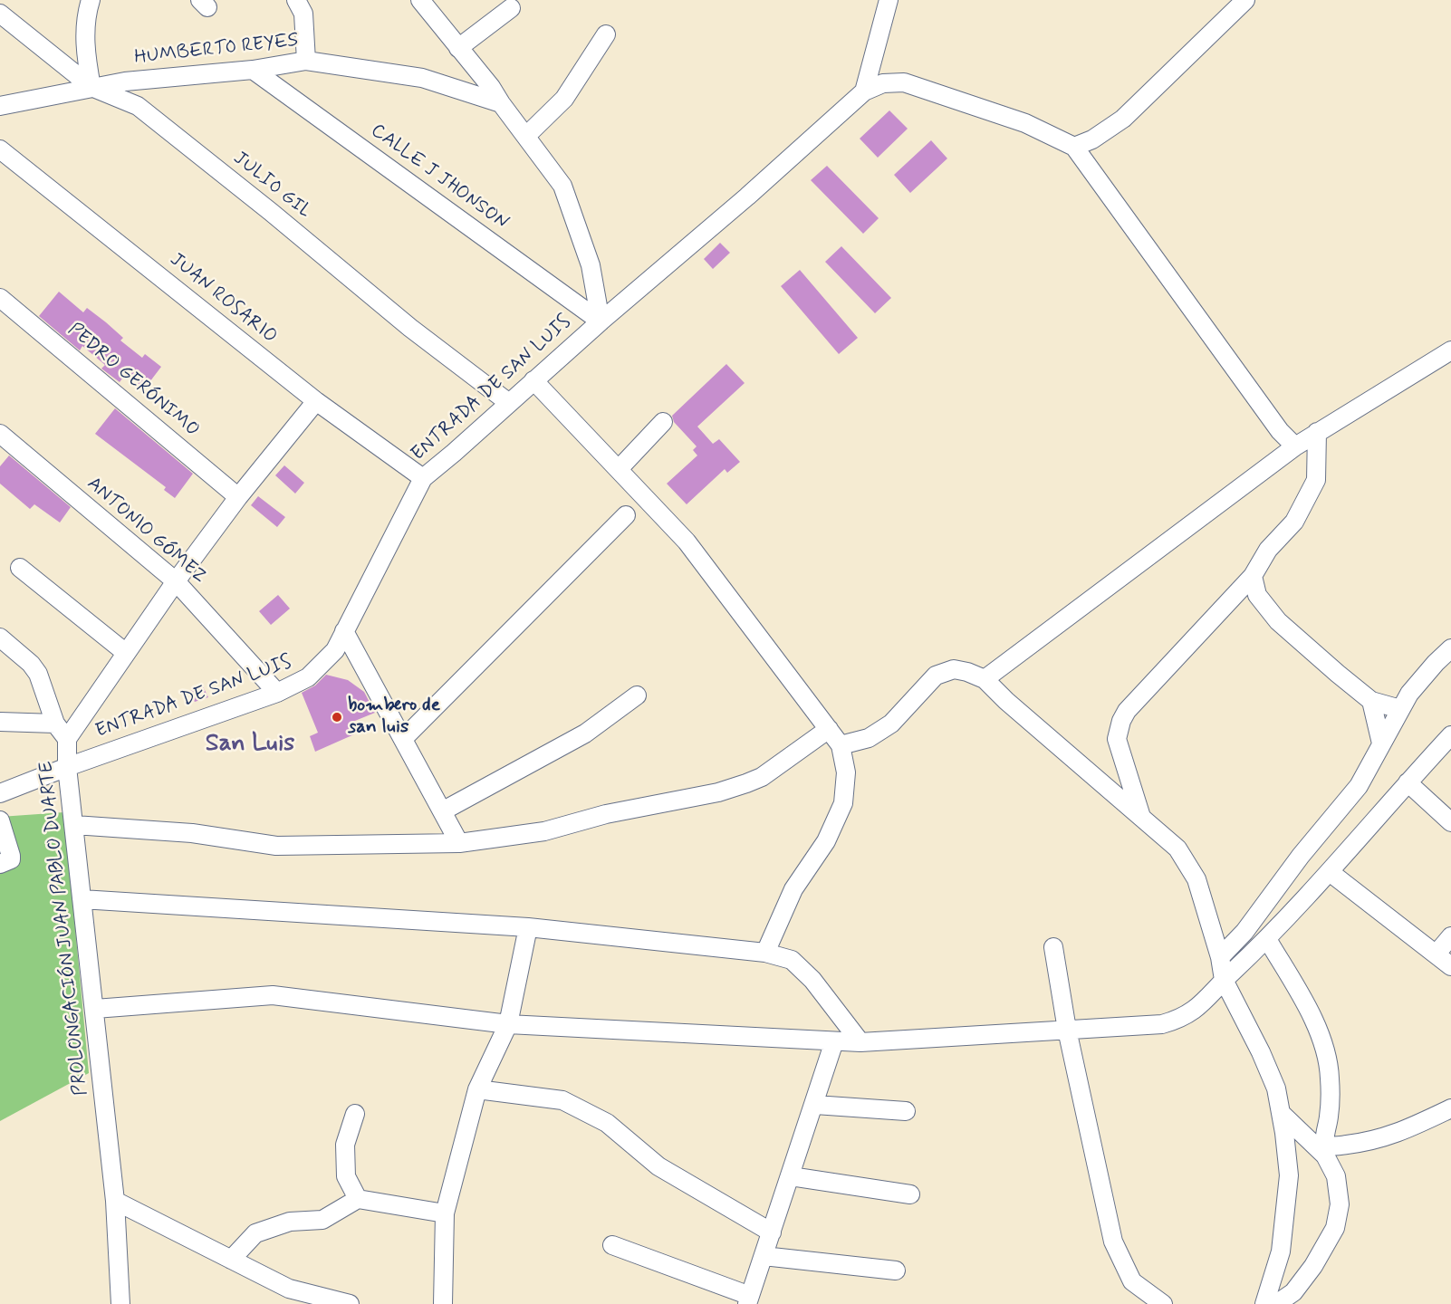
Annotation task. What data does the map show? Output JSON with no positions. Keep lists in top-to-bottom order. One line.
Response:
{"streets":{"street":["HUMBERTO REYES","CALLE J JHONSON","JULIO GIL","JUAN ROSARIO","PEDRO GERÓNIMO","ENTRADA DE SAN LUIS","ANTONIO GÓMEZ","PROLONGACIÓN JUAN PABLO DUARTE"]},"crossings":[["HUMBERTO REYES","CALLE J JHONSON"],["HUMBERTO REYES","JULIO GIL"],["CALLE J JHONSON","ENTRADA DE SAN LUIS"],["JULIO GIL","ENTRADA DE SAN LUIS"],["JUAN ROSARIO","ENTRADA DE SAN LUIS"],["JUAN ROSARIO","PROLONGACIÓN JUAN PABLO DUARTE"],["PEDRO GERÓNIMO","PROLONGACIÓN JUAN PABLO DUARTE"],["ENTRADA DE SAN LUIS","ANTONIO GÓMEZ"],["ENTRADA DE SAN LUIS","PROLONGACIÓN JUAN PABLO DUARTE"],["ANTONIO GÓMEZ","PROLONGACIÓN JUAN PABLO DUARTE"]],"districts":["San Luis"],"places":["bombero de san luis"]}
